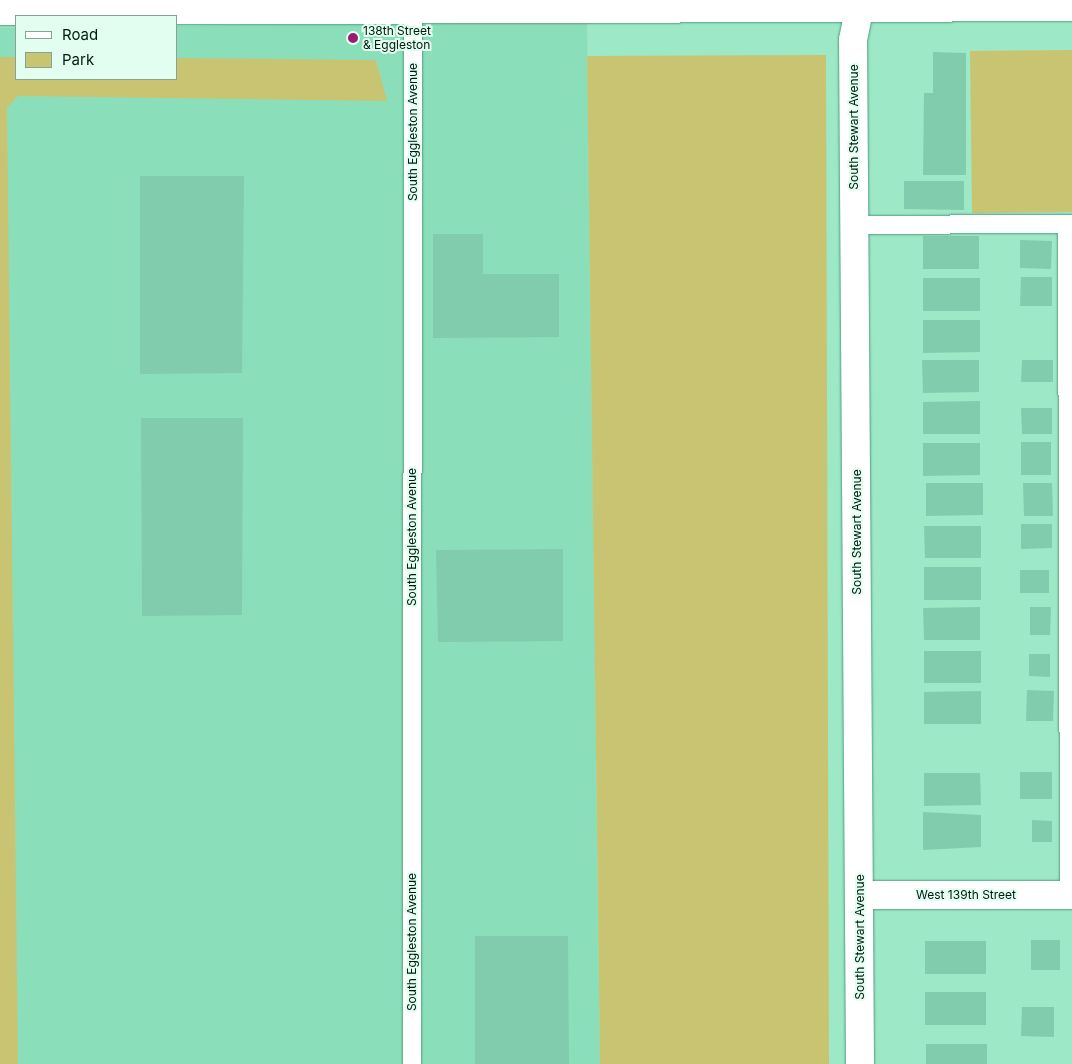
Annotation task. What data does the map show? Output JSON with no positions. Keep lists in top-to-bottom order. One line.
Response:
{"streets":{"street":["South Stewart Avenue","West 139th Street"],"lane":["South Eggleston Avenue"]},"crossings":[["South Stewart Avenue","West 139th Street"]],"places":["138th Street & Eggleston"],"legend":["Road","Park"]}
